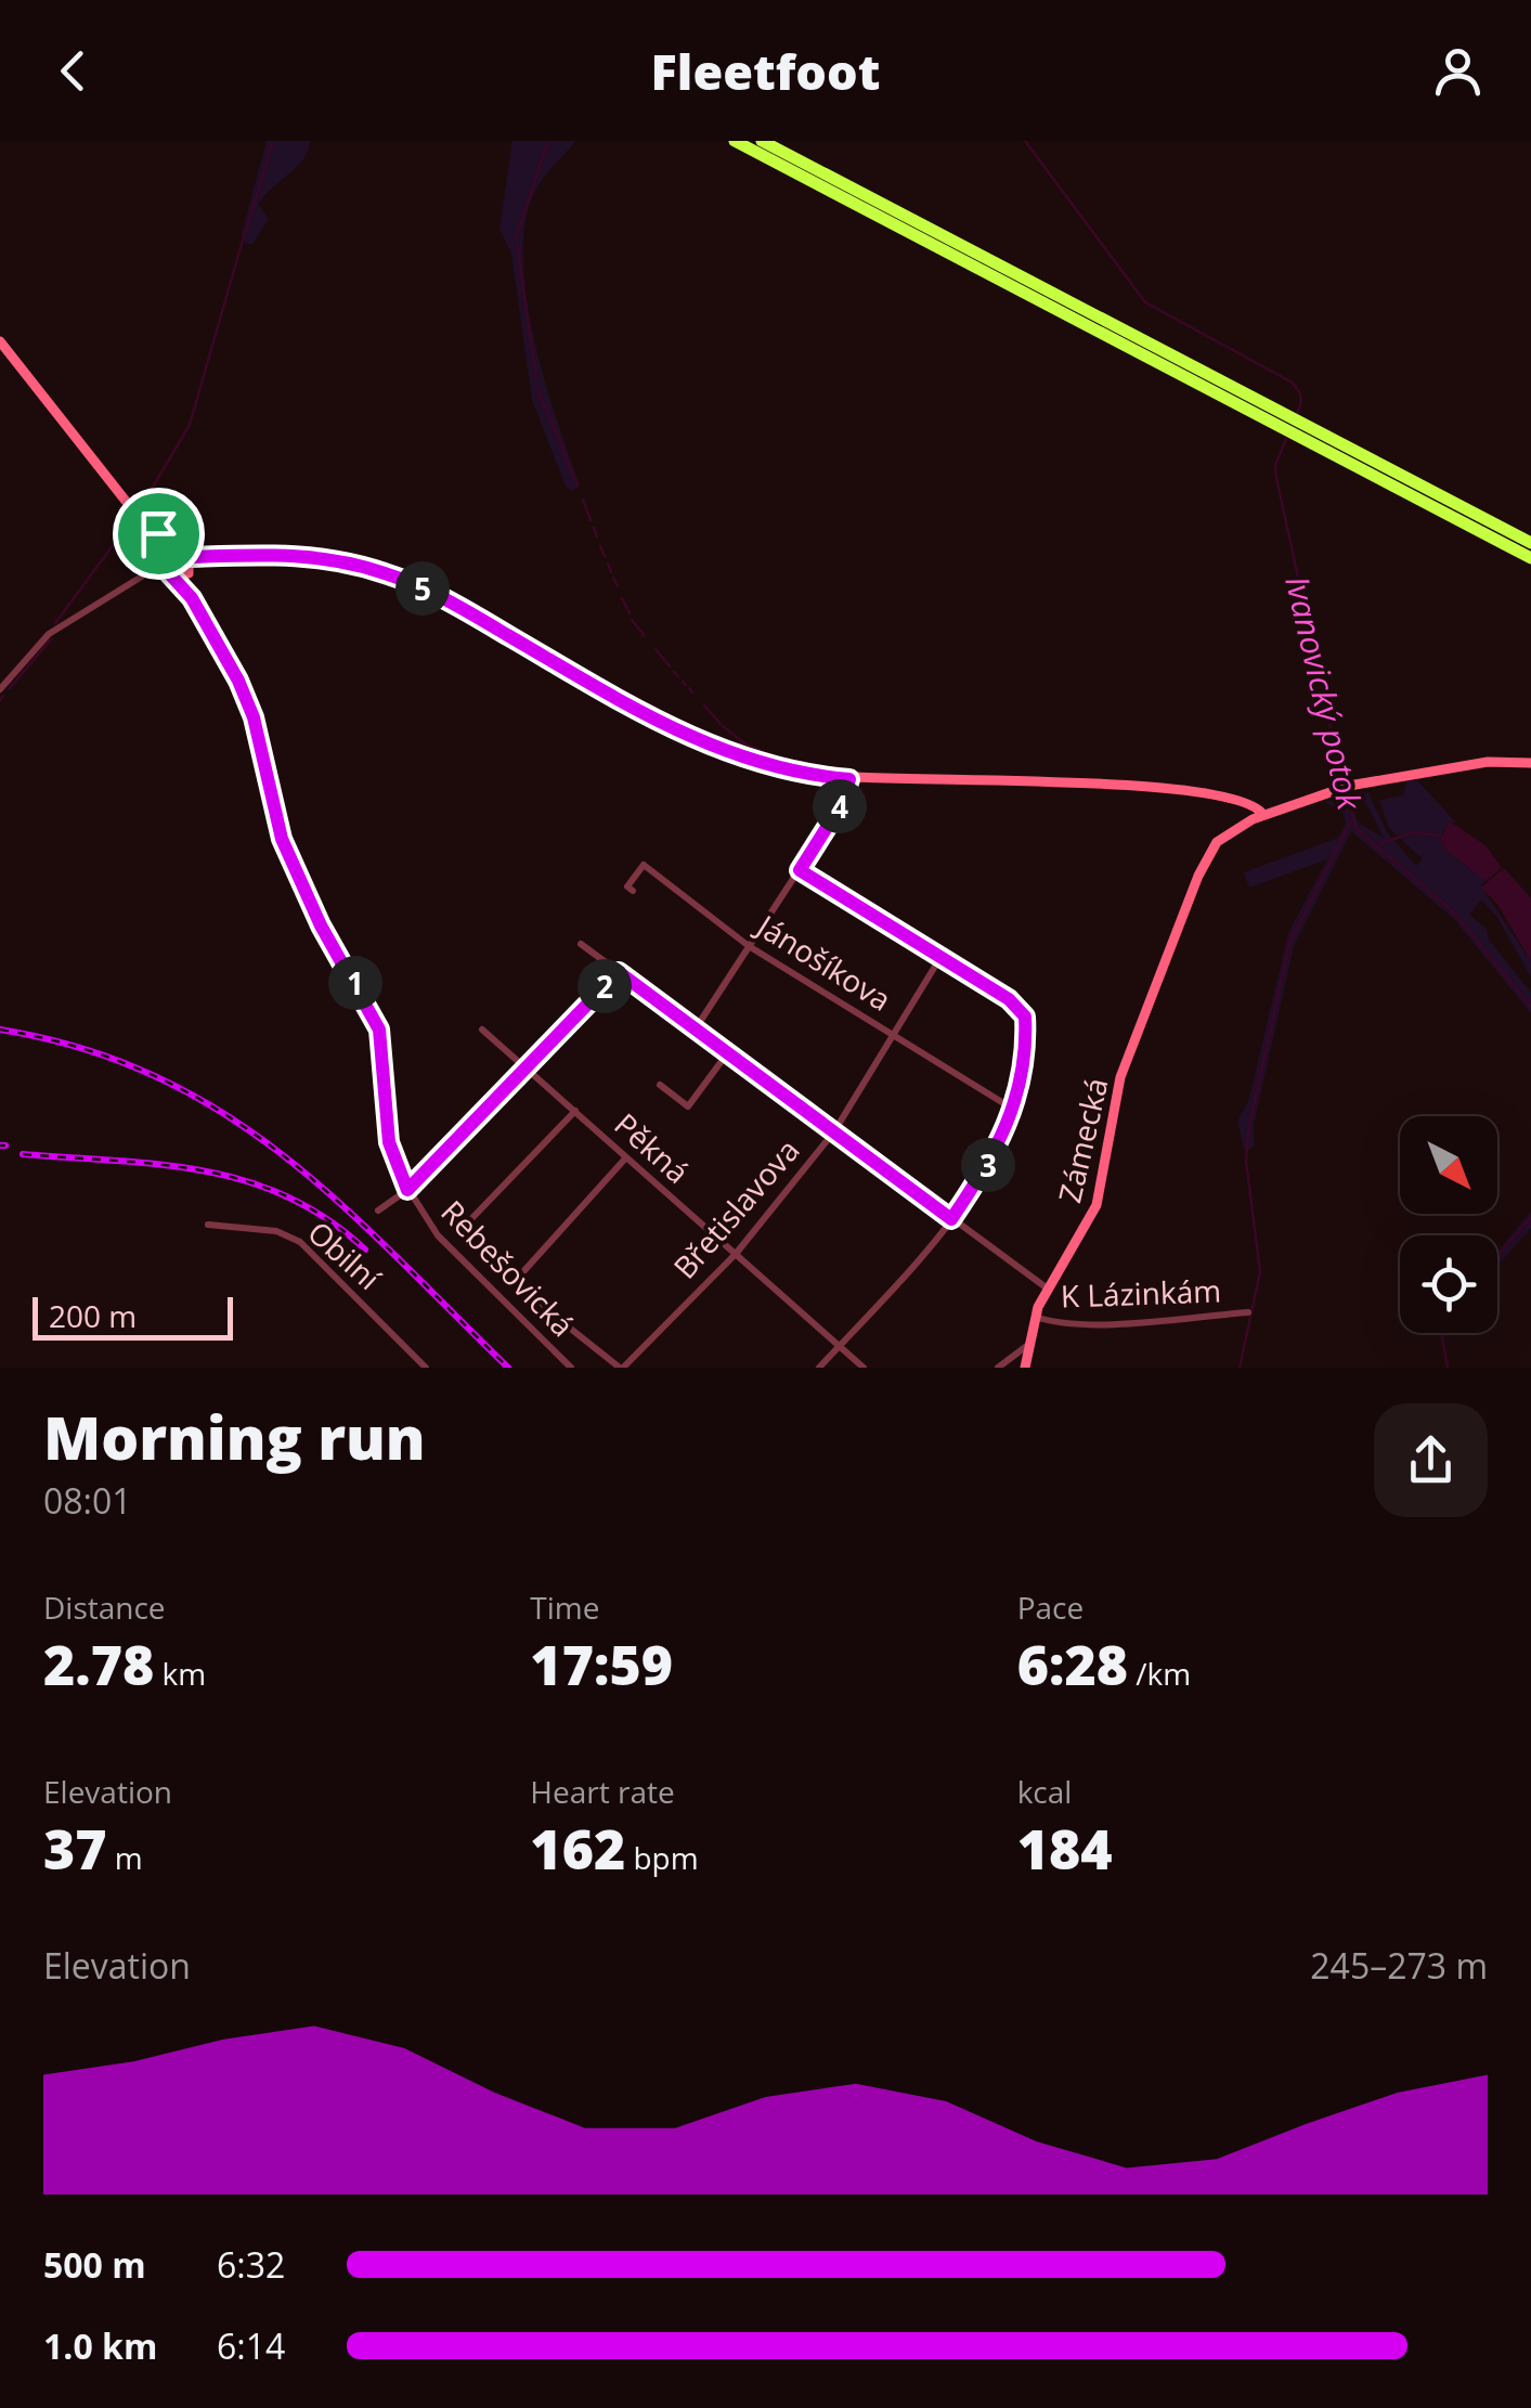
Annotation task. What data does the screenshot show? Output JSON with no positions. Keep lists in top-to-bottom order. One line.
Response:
{"streets":{"street":["Jánošíkova","Zámecká","Pěkná","Břetislavova","Obilní","Rebešovická","K Lázinkám"]},"crossings":[["Jánošíkova","Břetislavova"],["Zámecká","K Lázinkám"],["Pěkná","Břetislavova"]],"water":["Ivanovický potok"],"scale_bar":"200 m","north":"bottom right","page":{"header":"Fleetfoot","pins":["5","4","1","2","3"],"scale":"200 m","heading":["Morning run","08:01"],"stats":[["Distance","2.78 km"],["Time","17:59"],["Pace","6:28 /km"],["Elevation","37 m"],["Heart rate","162 bpm"],["kcal","184"]],"chart":["Elevation","245–273 m"],"list":[{"name":"500 m","note":"6:32"},{"name":"1.0 km","note":"6:14"}]}}
